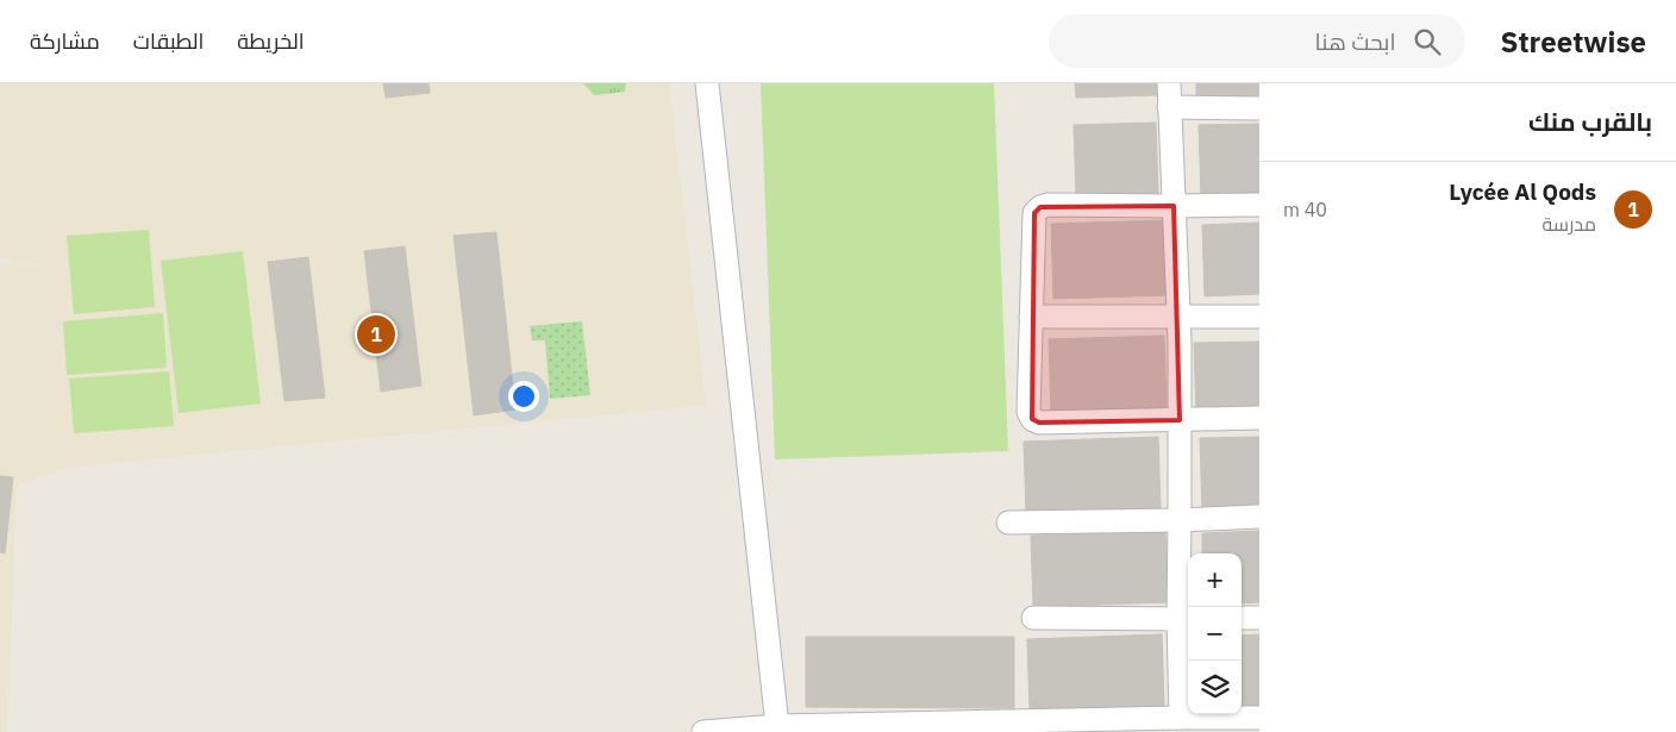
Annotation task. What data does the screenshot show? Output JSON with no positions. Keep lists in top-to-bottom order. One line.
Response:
{"page":{"header":"Streetwise","search":"ابحث هنا","nav":["الخريطة","الطبقات","مشاركة"],"heading":"بالقرب منك","list":[{"mark":"1","name":"Lycée Al Qods","note":"مدرسة","value":"40 m"}],"pins":"1","map_buttons":["+","−"]}}
